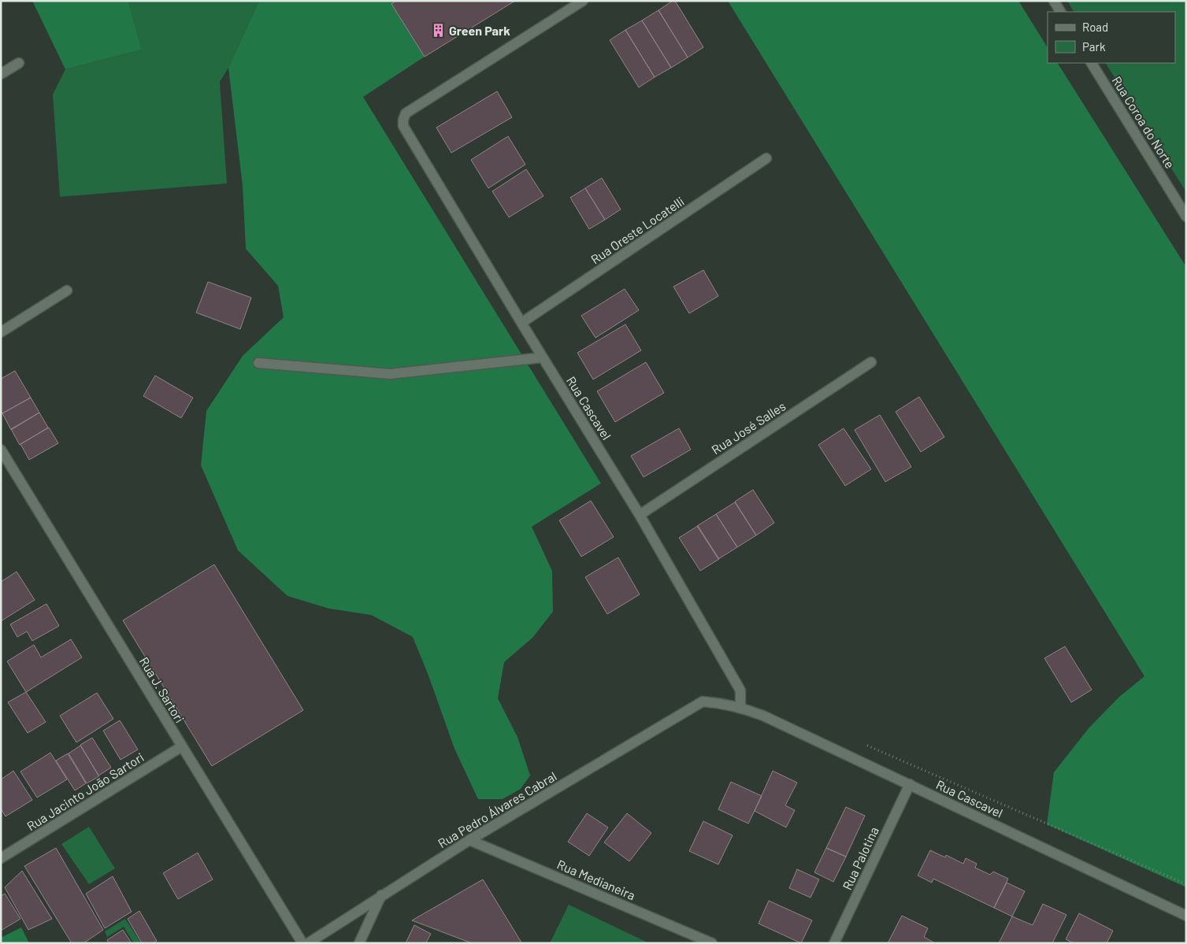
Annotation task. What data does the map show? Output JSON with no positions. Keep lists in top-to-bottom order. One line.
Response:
{"streets":{"street":["Rua Coroa do Norte","Rua Oreste Locatelli","Rua Cascavel","Rua José Salles","Rua J. Sartori","Rua Jacinto João Sartori","Rua Pedro Álvares Cabral","Rua Palotina","Rua Medianeira"]},"crossings":[["Rua Oreste Locatelli","Rua Cascavel"],["Rua Cascavel","Rua José Salles"],["Rua Cascavel","Rua Pedro Álvares Cabral"],["Rua Cascavel","Rua Palotina"],["Rua J. Sartori","Rua Jacinto João Sartori"],["Rua Pedro Álvares Cabral","Rua Medianeira"]],"places":{"building":["Green Park"]},"legend":["Road","Park"]}
